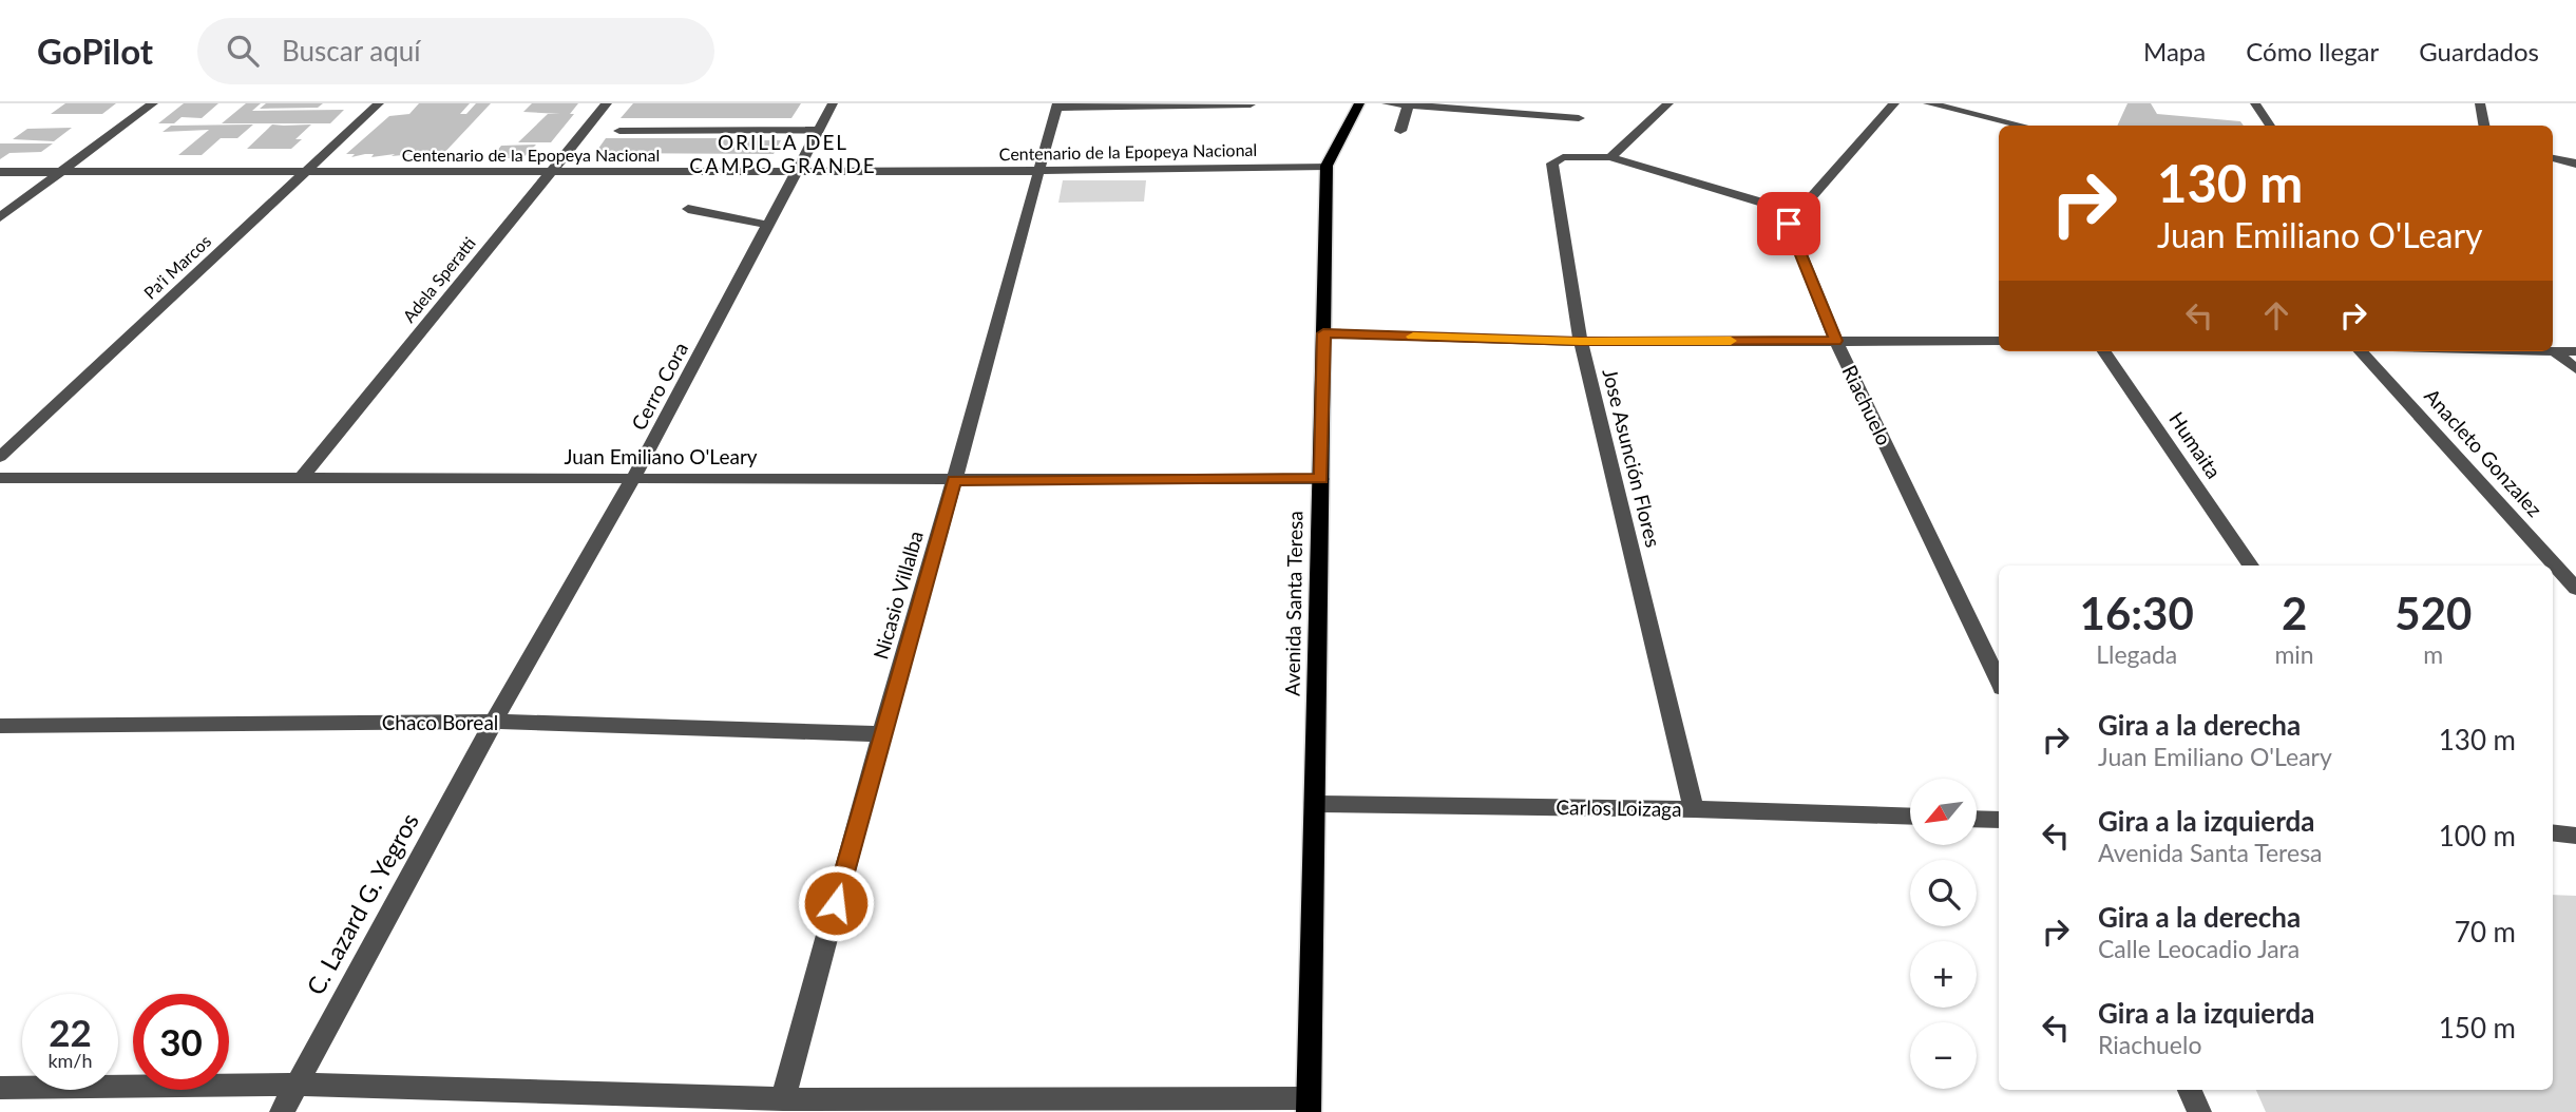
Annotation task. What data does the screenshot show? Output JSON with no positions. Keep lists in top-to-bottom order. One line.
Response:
{"streets":{"main road":["Avenida Santa Teresa"],"street":["Centenario de la Epopeya Nacional","Pa'i Marcos","Adela Speratti","Cerro Cora","Riachuelo","Humaita","Anacleto Gonzalez","Juan Emiliano O'Leary","Jose Asunción Flores","Nicasio Villalba","Chaco Boreal","Carlos Loizaga","C. Lazard G. Yegros"]},"crossings":[["Centenario de la Epopeya Nacional","Pa'i Marcos"],["Centenario de la Epopeya Nacional","Adela Speratti"],["Centenario de la Epopeya Nacional","Cerro Cora"],["Centenario de la Epopeya Nacional","Nicasio Villalba"],["Centenario de la Epopeya Nacional","Avenida Santa Teresa"],["Adela Speratti","Juan Emiliano O'Leary"],["Cerro Cora","Juan Emiliano O'Leary"],["Cerro Cora","Chaco Boreal"],["Cerro Cora","C. Lazard G. Yegros"],["Juan Emiliano O'Leary","Nicasio Villalba"],["Juan Emiliano O'Leary","Avenida Santa Teresa"],["Jose Asunción Flores","Carlos Loizaga"],["Nicasio Villalba","Chaco Boreal"],["Avenida Santa Teresa","Carlos Loizaga"],["Chaco Boreal","C. Lazard G. Yegros"]],"districts":["ORILLA DEL CAMPO GRANDE"],"north":"bottom left","page":{"header":"GoPilot","search":"Buscar aquí","nav":["Mapa","Cómo llegar","Guardados"],"turn":["130 m","Juan Emiliano O'Leary"],"eta":["16:30","Llegada","2","min","520","m"],"list":[{"name":"Gira a la derecha","note":"Juan Emiliano O'Leary","value":"130 m"},{"name":"Gira a la izquierda","note":"Avenida Santa Teresa","value":"100 m"},{"name":"Gira a la derecha","note":"Calle Leocadio Jara","value":"70 m"},{"name":"Gira a la izquierda","note":"Riachuelo","value":"150 m"}],"map_buttons":["+","−"],"speed":"22 km/h","limit":"30"}}
